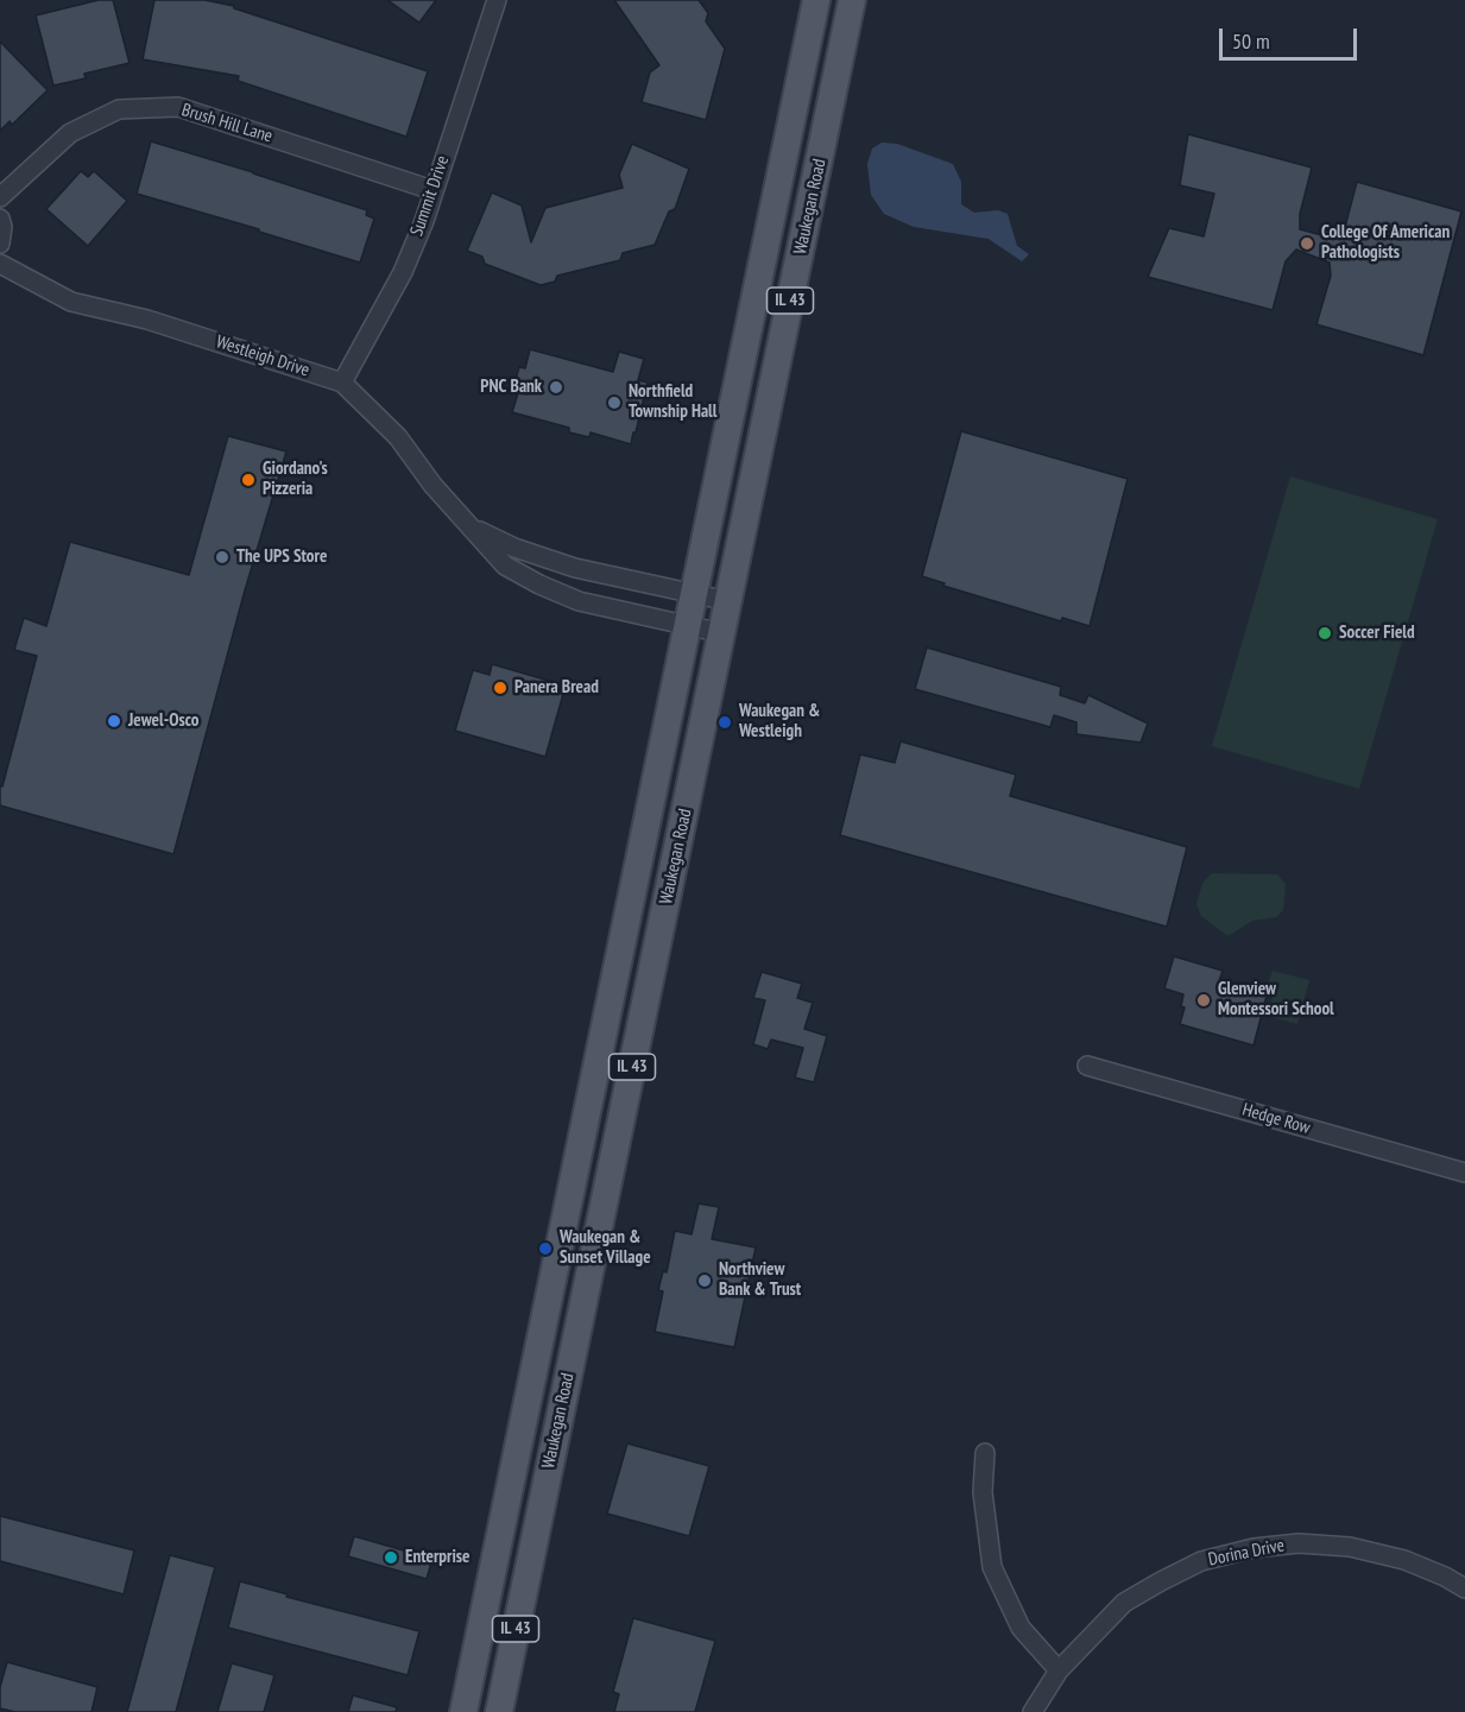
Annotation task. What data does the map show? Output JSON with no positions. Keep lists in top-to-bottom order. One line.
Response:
{"streets":{"main road":["Waukegan Road","IL 43"],"street":["Brush Hill Lane","Summit Drive","Westleigh Drive","Hedge Row","Dorina Drive"]},"crossings":[["Brush Hill Lane","Summit Drive"],["Summit Drive","Westleigh Drive"],["Waukegan Road","Westleigh Drive"]],"places":["College Of American Pathologists","PNC Bank","Northfield Township Hall","Giordano's Pizzeria","The UPS Store","Soccer Field","Panera Bread","Jewel-Osco","Waukegan & Westleigh","Glenview Montessori School","Waukegan & Sunset Village","Northview Bank & Trust","Enterprise"],"scale_bar":"50 m"}
